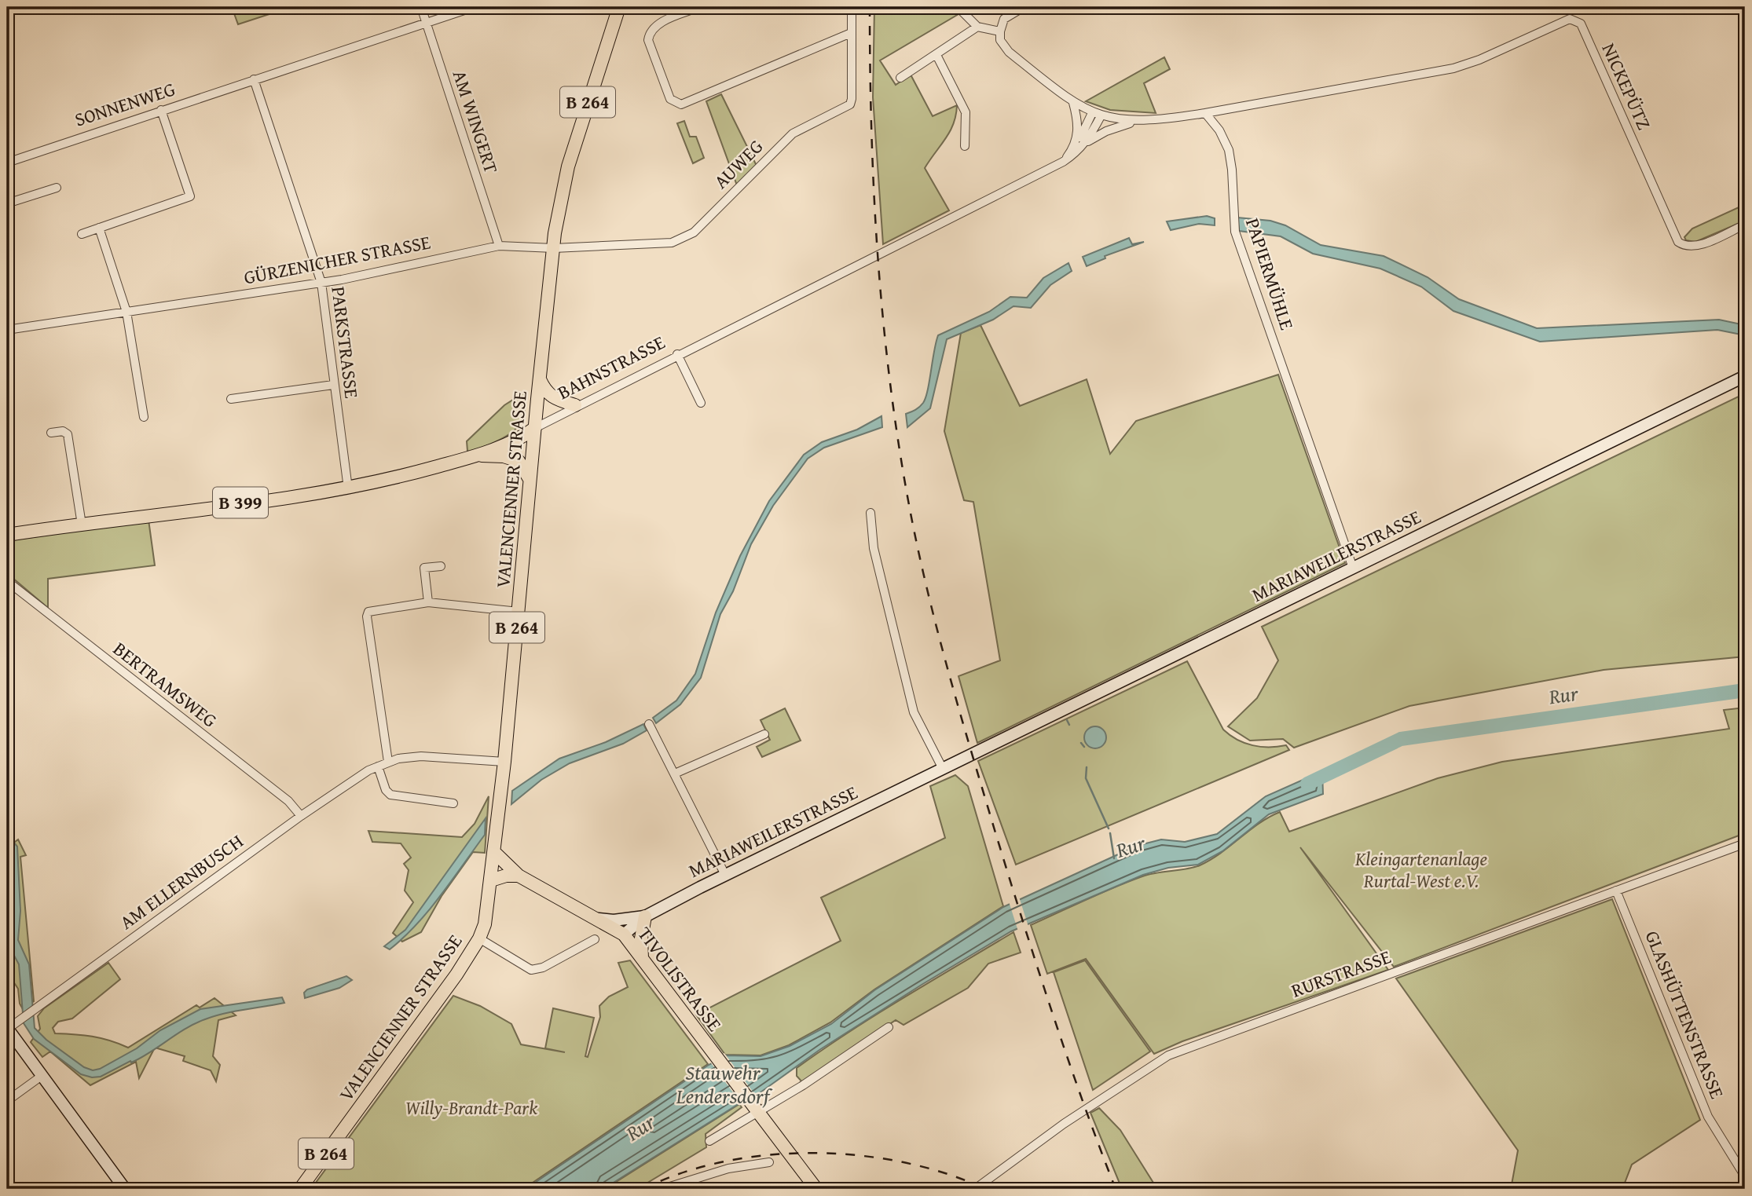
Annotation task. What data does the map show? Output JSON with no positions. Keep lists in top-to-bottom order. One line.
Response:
{"streets":{"main road":["B 264","BAHNSTRASSE","VALENCIENNER STRASSE","B 399","MARIAWEILERSTRASSE","TIVOLISTRASSE"],"street":["NICKEPÜTZ","SONNENWEG","AM WINGERT","AUWEG","GÜRZENICHER STRASSE","PAPIERMÜHLE","PARKSTRASSE","BERTRAMSWEG","AM ELLERNBUSCH","RURSTRASSE","GLASHÜTTENSTRASSE"]},"crossings":[["NICKEPÜTZ","PAPIERMÜHLE"],["SONNENWEG","AM WINGERT"],["SONNENWEG","PARKSTRASSE"],["AM WINGERT","GÜRZENICHER STRASSE"],["AUWEG","GÜRZENICHER STRASSE"],["AUWEG","VALENCIENNER STRASSE"],["GÜRZENICHER STRASSE","PARKSTRASSE"],["GÜRZENICHER STRASSE","VALENCIENNER STRASSE"],["PAPIERMÜHLE","MARIAWEILERSTRASSE"],["PARKSTRASSE","BAHNSTRASSE"],["BAHNSTRASSE","VALENCIENNER STRASSE"],["VALENCIENNER STRASSE","AM ELLERNBUSCH"],["VALENCIENNER STRASSE","TIVOLISTRASSE"],["MARIAWEILERSTRASSE","TIVOLISTRASSE"],["BERTRAMSWEG","AM ELLERNBUSCH"],["RURSTRASSE","GLASHÜTTENSTRASSE"]],"water":["Rur","Stauwehr Lendersdorf"],"parks":["Kleingartenanlage Rurtal-West e.V.","Willy-Brandt-Park"]}
